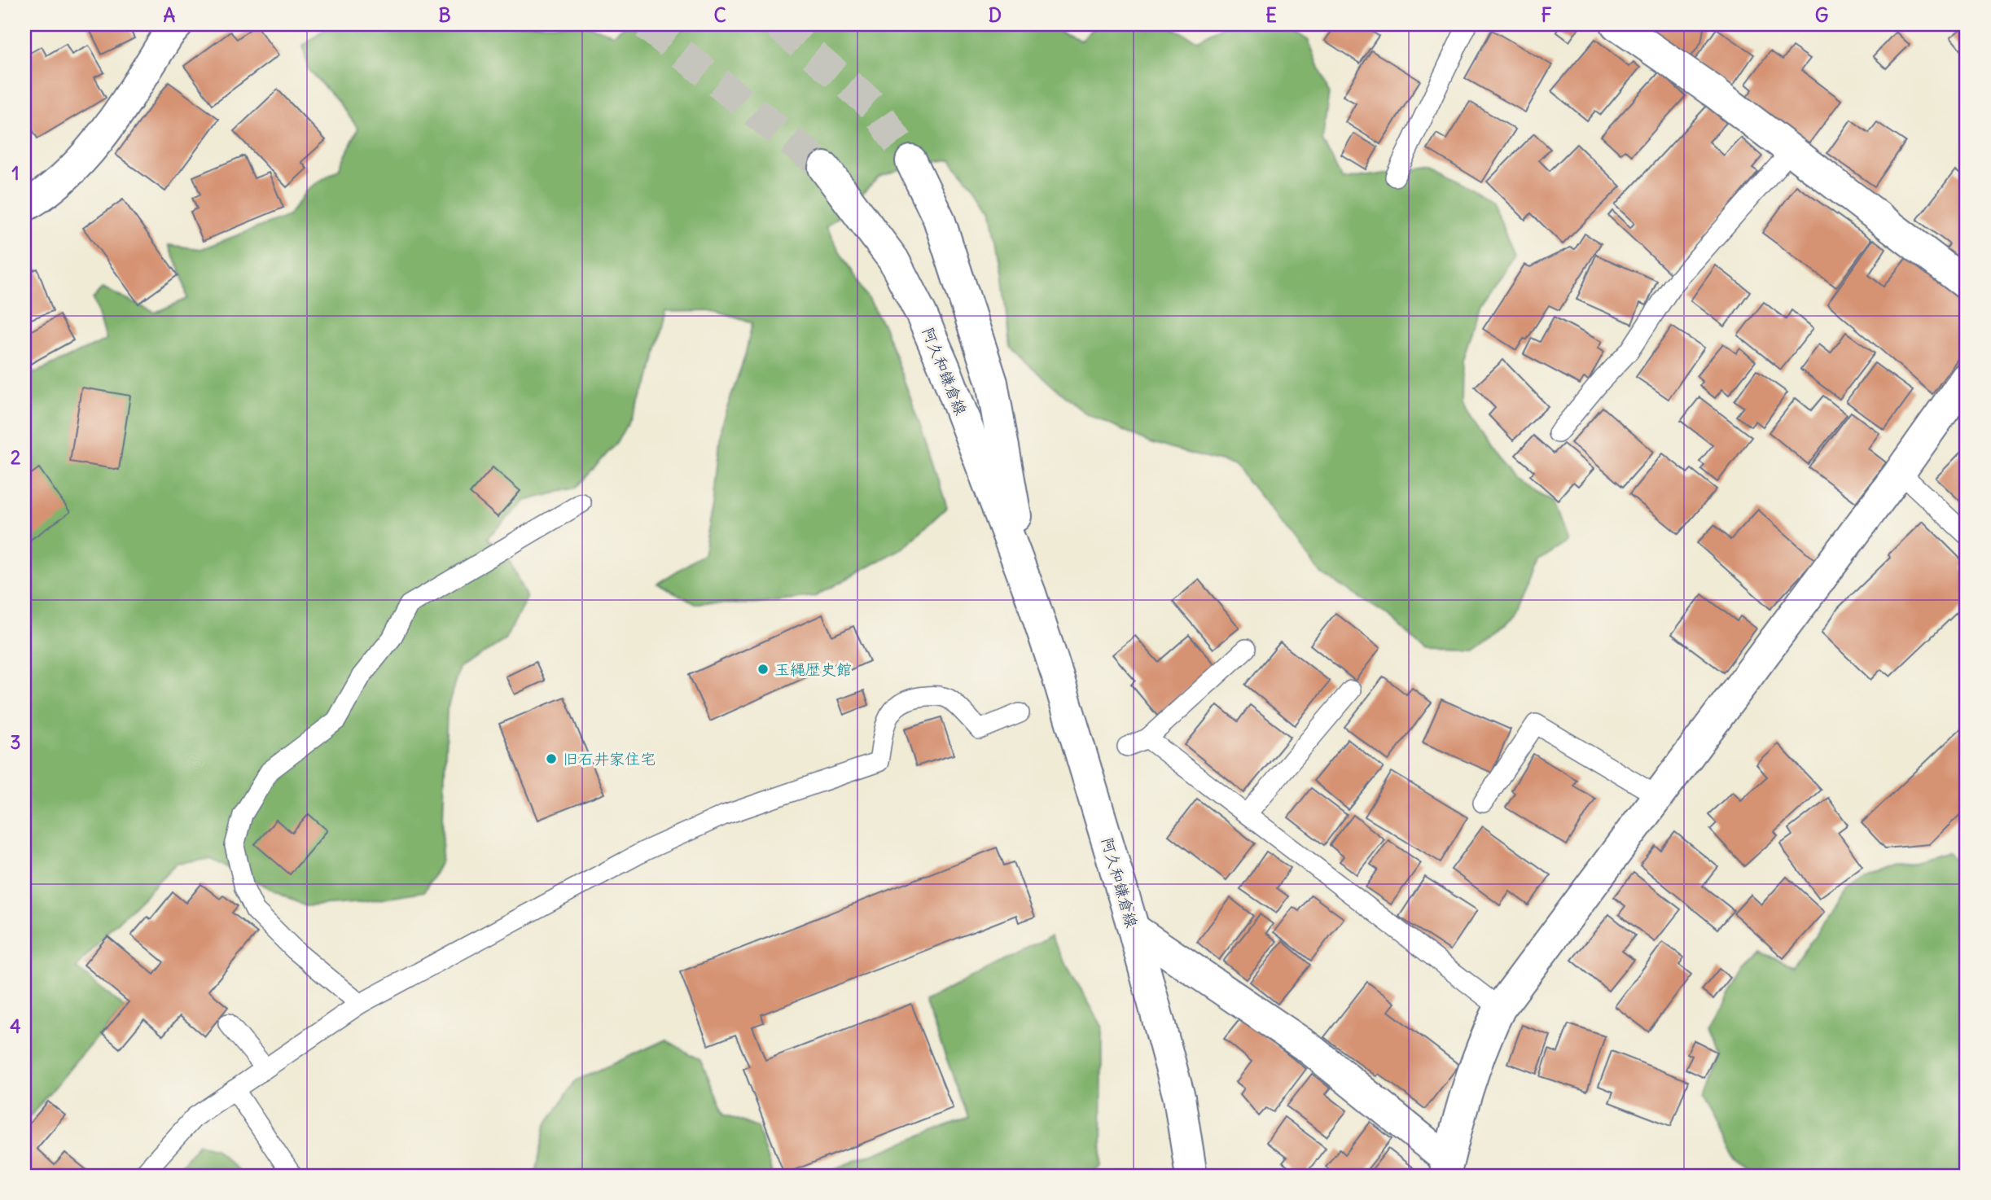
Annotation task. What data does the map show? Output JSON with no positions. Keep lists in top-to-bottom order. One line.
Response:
{"streets":{"street":["阿久和鎌倉線"]},"places":["玉縄歴史館","旧石井家住宅"],"grid":{"columns":["A","B","C","D","E","F","G"],"rows":["1","2","3","4"]}}
